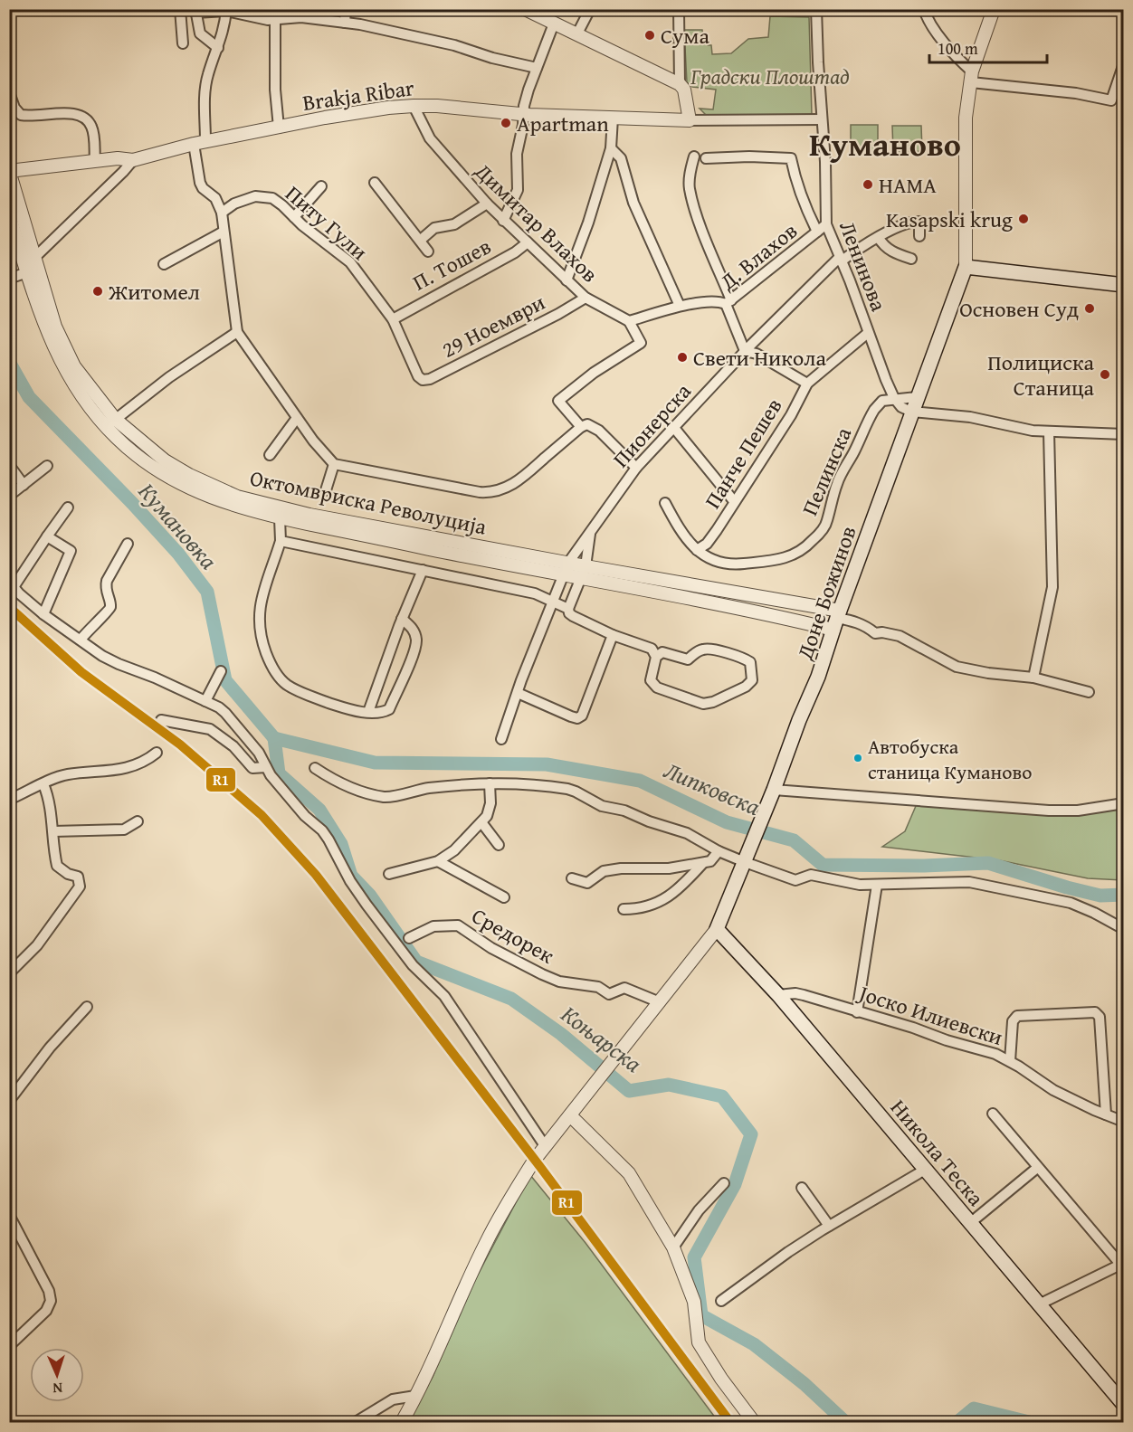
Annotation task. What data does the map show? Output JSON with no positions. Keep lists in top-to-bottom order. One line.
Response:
{"streets":{"main road":["Доне Божинов","Никола Теска"],"street":["Brakja Ribar","Питу Гули","Димитар Влахов","Д. Влахов","П. Тошев","Ленинова","29 Ноември","Пионерска","Панче Пешев","Пелинска","Октомвриска Револуција","Средорек","Јоско Илиевски"]},"crossings":[["Brakja Ribar","Димитар Влахов"],["Brakja Ribar","Октомвриска Револуција"],["Питу Гули","П. Тошев"],["Питу Гули","29 Ноември"],["Питу Гули","Октомвриска Револуција"],["Димитар Влахов","П. Тошев"],["Димитар Влахов","29 Ноември"],["Д. Влахов","Ленинова"],["Д. Влахов","Пионерска"],["Ленинова","Пионерска"],["Ленинова","Панче Пешев"],["Ленинова","Пелинска"],["Пионерска","Октомвриска Револуција"],["Панче Пешев","Пелинска"],["Октомвриска Револуција","Доне Божинов"],["Доне Божинов","Никола Теска"],["Јоско Илиевски","Никола Теска"]],"districts":["Куманово"],"water":["Кумановка","Липковска","Коњарска"],"parks":["Градски Плоштад"],"places":["Сума","Apartman","НАМА","Kasapski krug","Житомел","Основен Суд","Свети Никола","Полициска Станица","Автобуска станица Куманово"],"lines":["transit line R1"],"scale_bar":"100 m","north":"bottom"}
